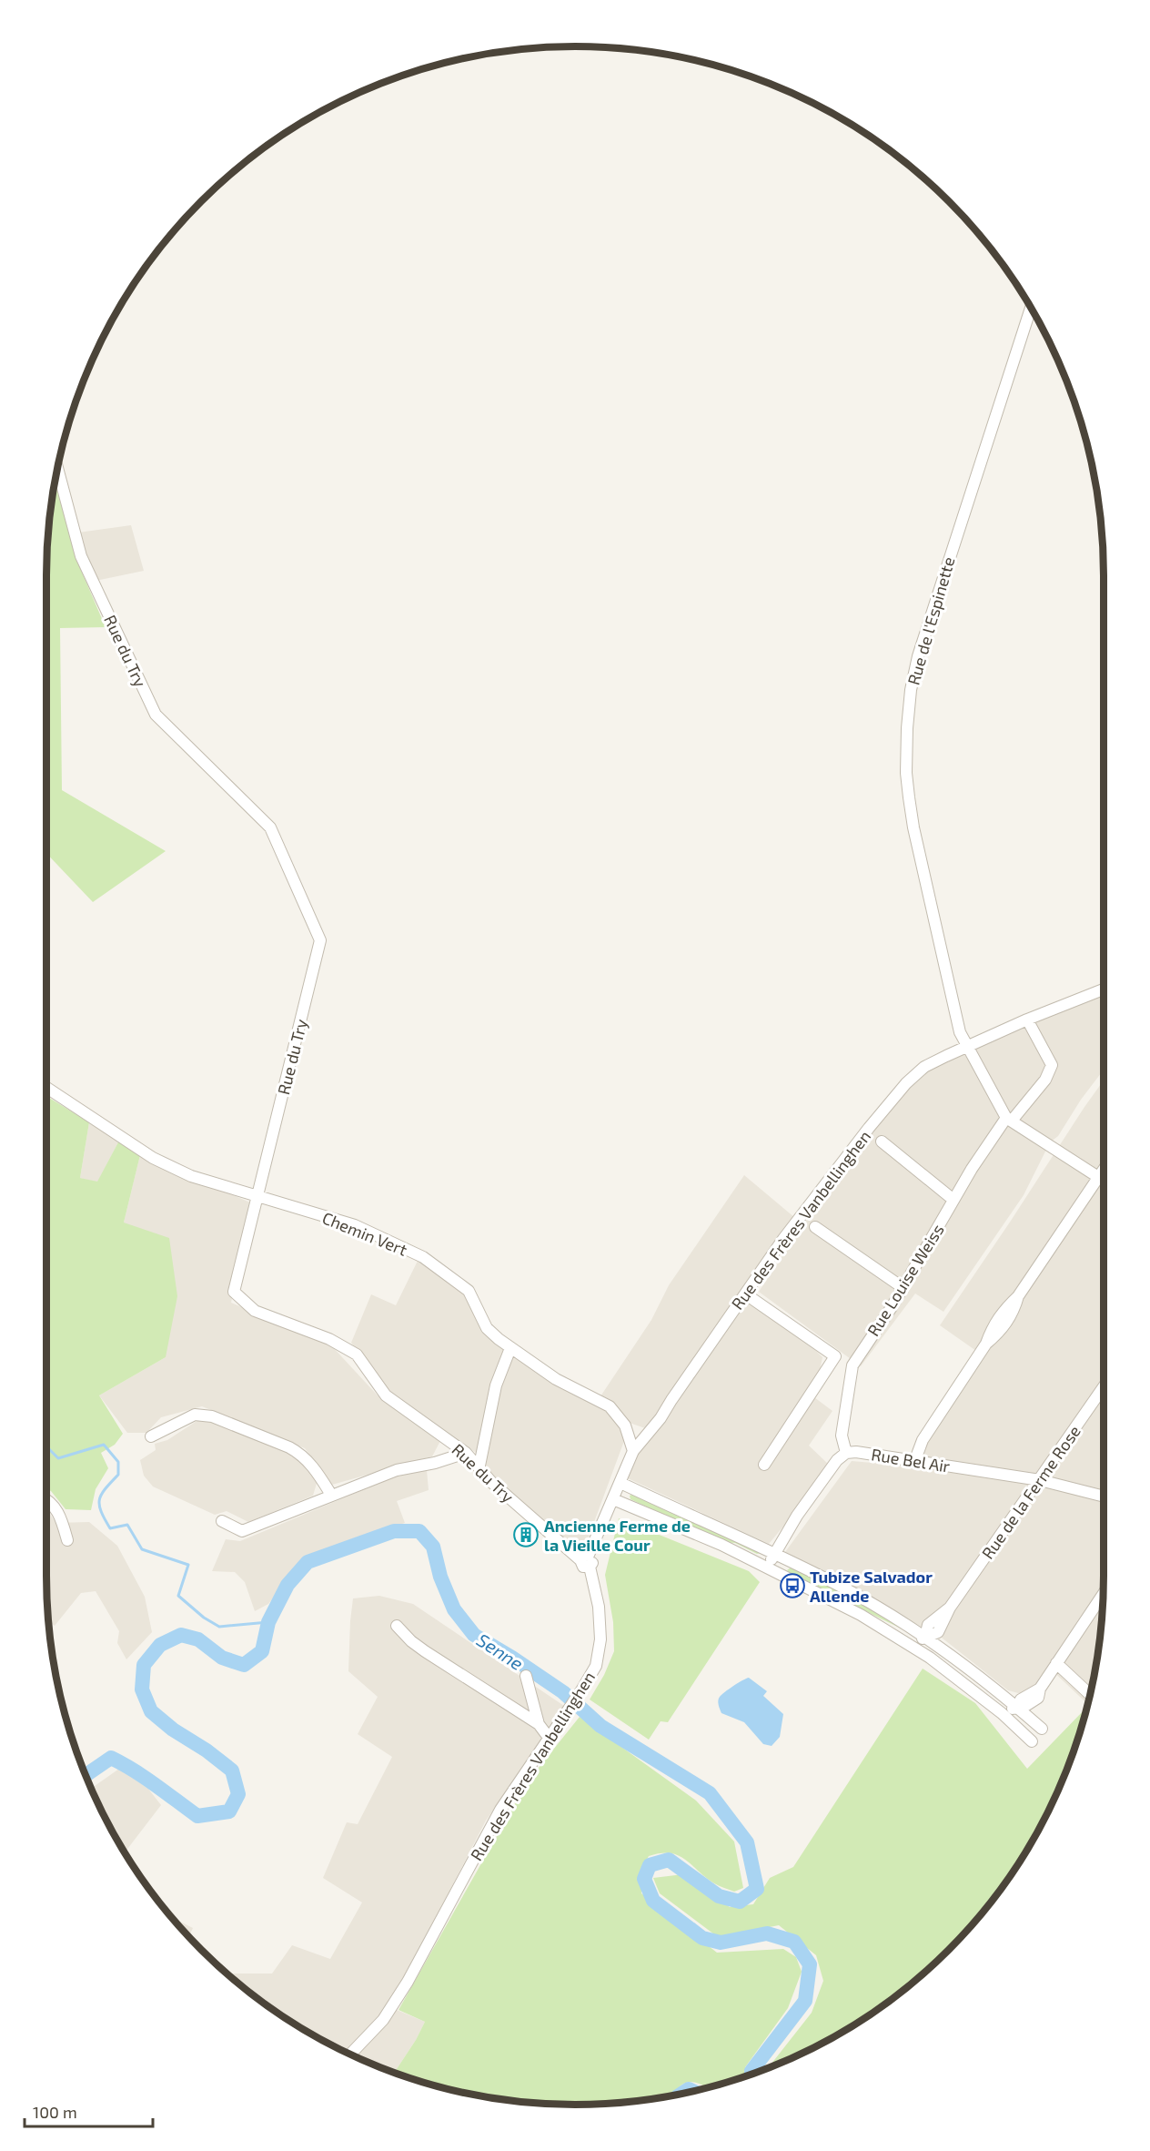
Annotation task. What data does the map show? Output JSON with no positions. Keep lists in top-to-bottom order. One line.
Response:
{"streets":{"street":["Rue de l'Espinette","Rue du Try","Rue des Frères Vanbellinghen","Chemin Vert","Rue Louise Weiss","Rue Bel Air","Rue de la Ferme Rose"]},"crossings":[["Rue de l'Espinette","Rue des Frères Vanbellinghen"],["Rue de l'Espinette","Rue Louise Weiss"],["Rue du Try","Rue des Frères Vanbellinghen"],["Rue du Try","Chemin Vert"],["Rue des Frères Vanbellinghen","Chemin Vert"],["Rue des Frères Vanbellinghen","Rue Louise Weiss"],["Rue Louise Weiss","Rue Bel Air"],["Rue Bel Air","Rue de la Ferme Rose"]],"water":["Senne"],"places":{"building":["Ancienne Ferme de la Vieille Cour"],"bus stop":["Tubize Salvador Allende"]},"scale_bar":"100 m"}
